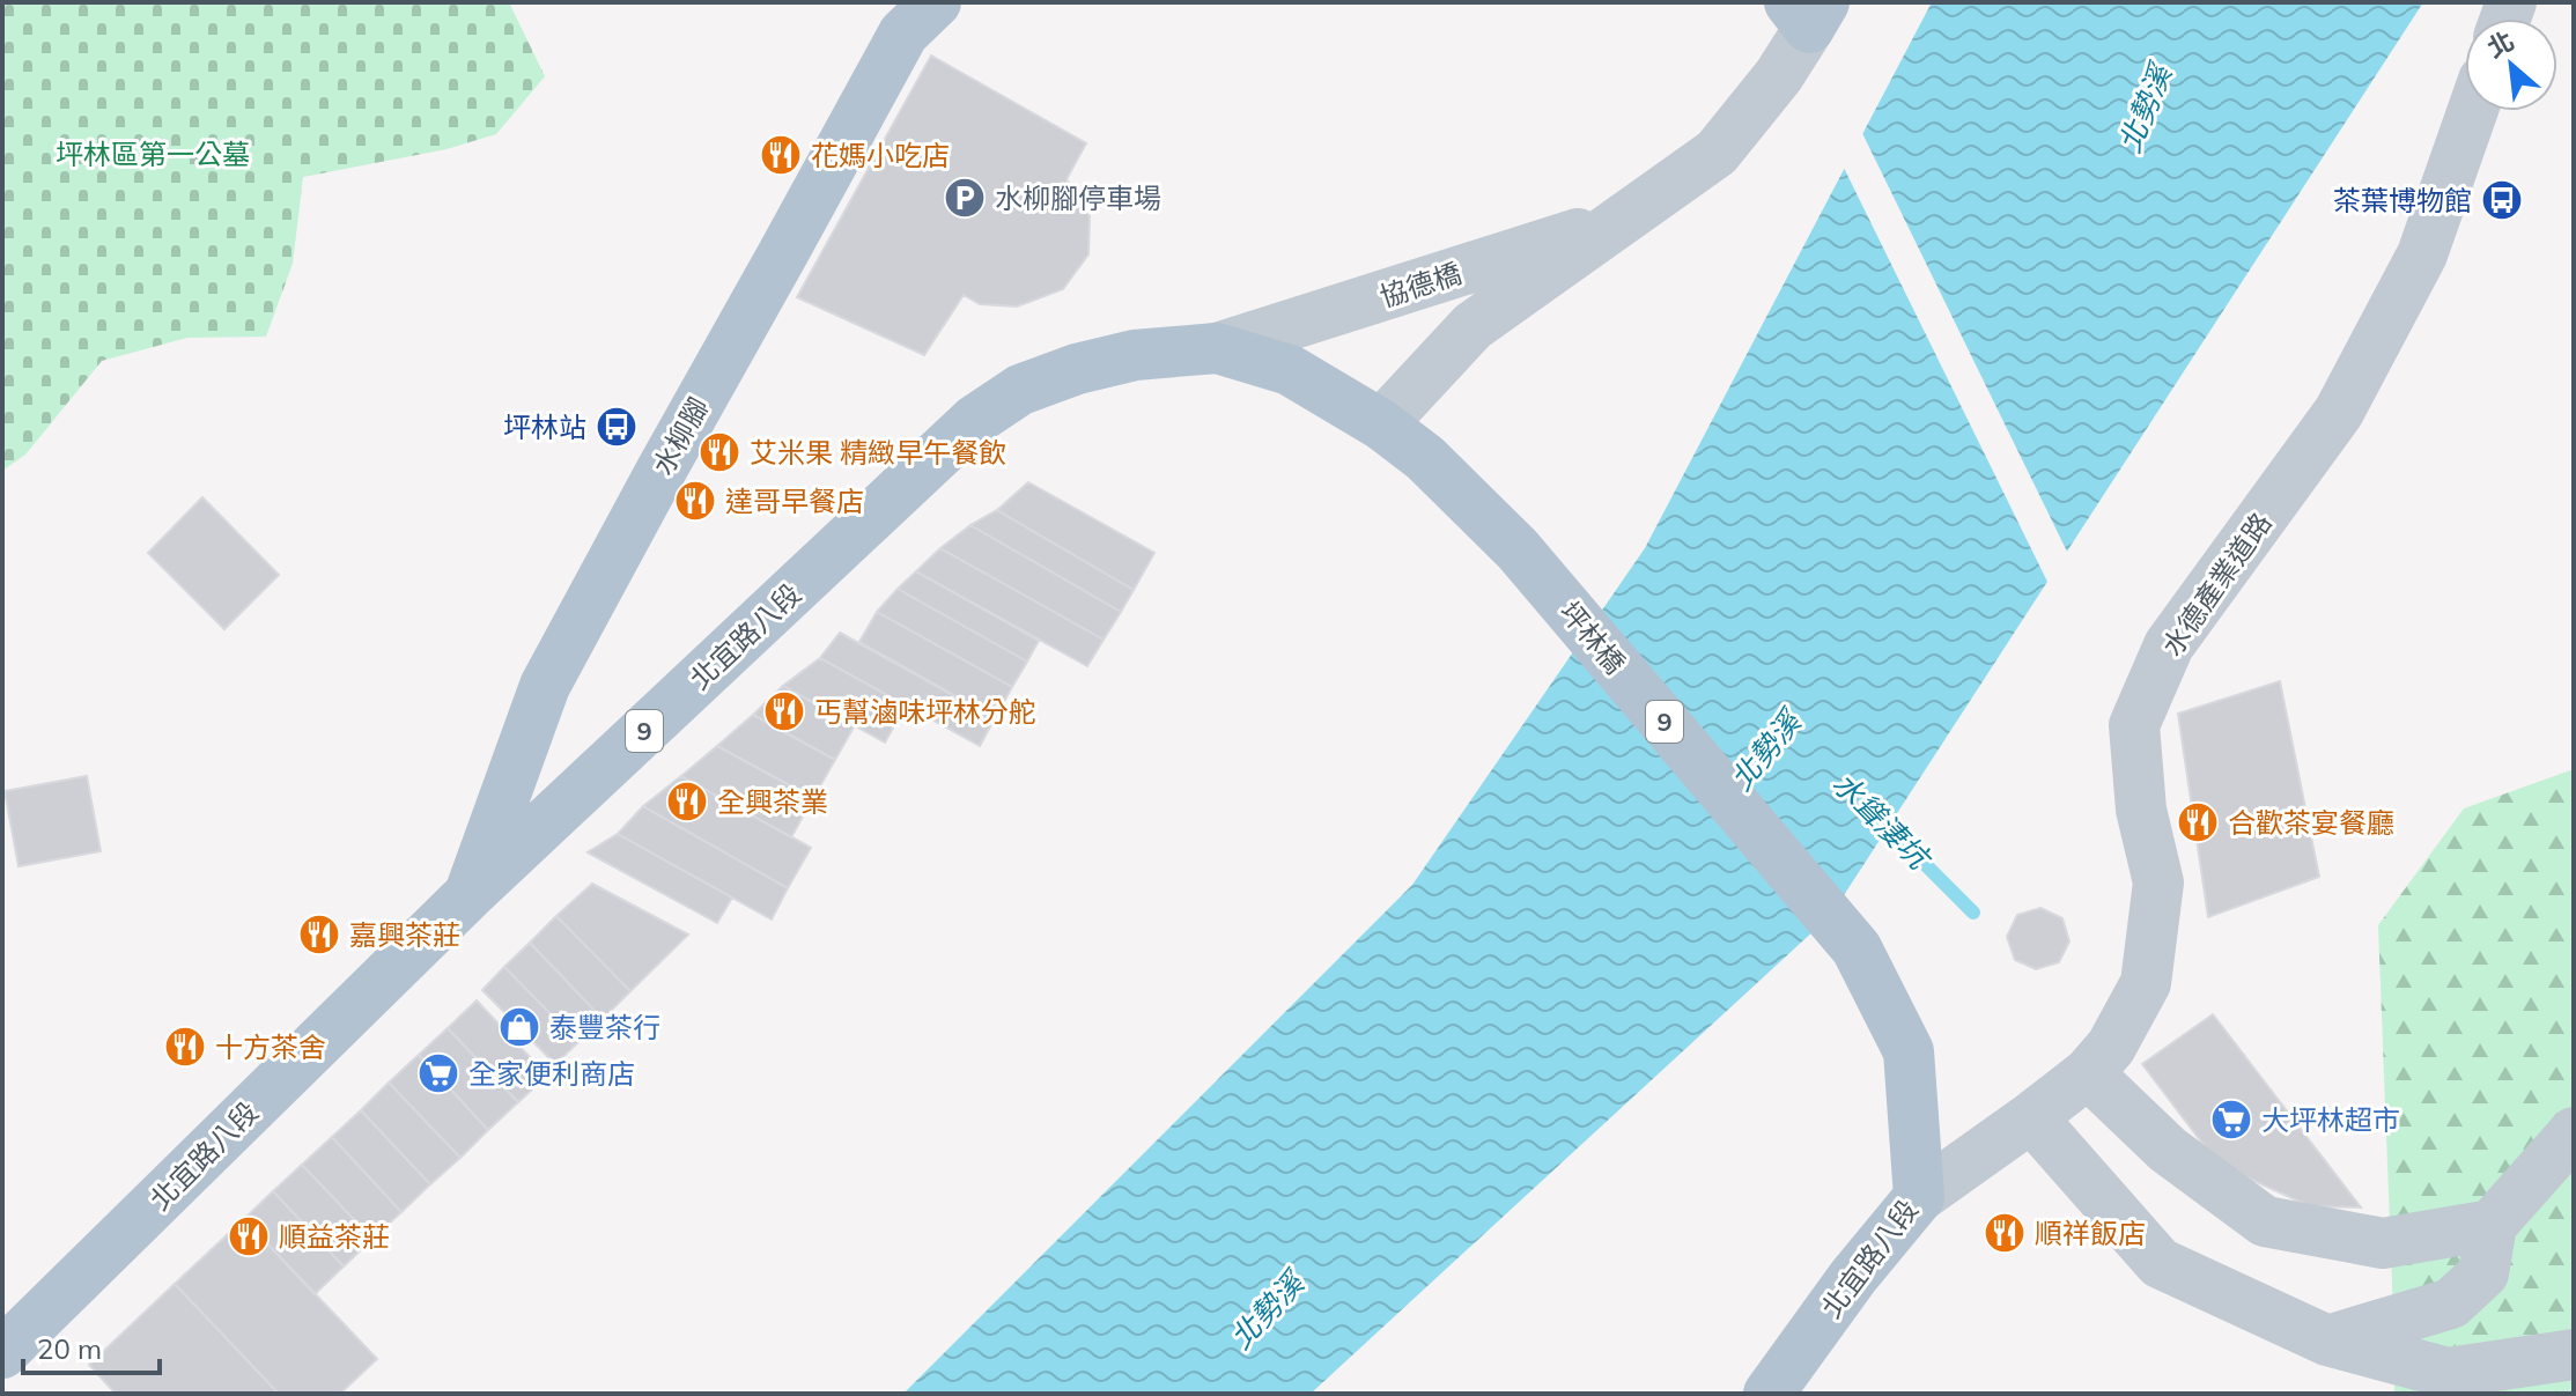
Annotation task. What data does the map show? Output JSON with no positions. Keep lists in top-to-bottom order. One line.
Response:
{"streets":{"main road":["水柳腳","北宜路八段","坪林橋","9"],"street":["協德橋","水德產業道路"]},"crossings":[["協德橋","北宜路八段"],["協德橋","坪林橋"],["水柳腳","北宜路八段"],["水德產業道路","北宜路八段"],["北宜路八段","坪林橋"]],"water":["北勢溪","水聳淒坑"],"parks":["坪林區第一公墓"],"places":{"restaurant":["花媽小吃店","艾米果 精緻早午餐飲","達哥早餐店","丐幫滷味坪林分舵","全興茶業","合歡茶宴餐廳","嘉興茶莊","十方茶舍","順祥飯店","順益茶莊"],"parking":["水柳腳停車場"],"bus stop":["茶葉博物館","坪林站"],"shop":["泰豐茶行"],"supermarket":["全家便利商店","大坪林超市"]},"scale_bar":"20 m","north":"top left"}
